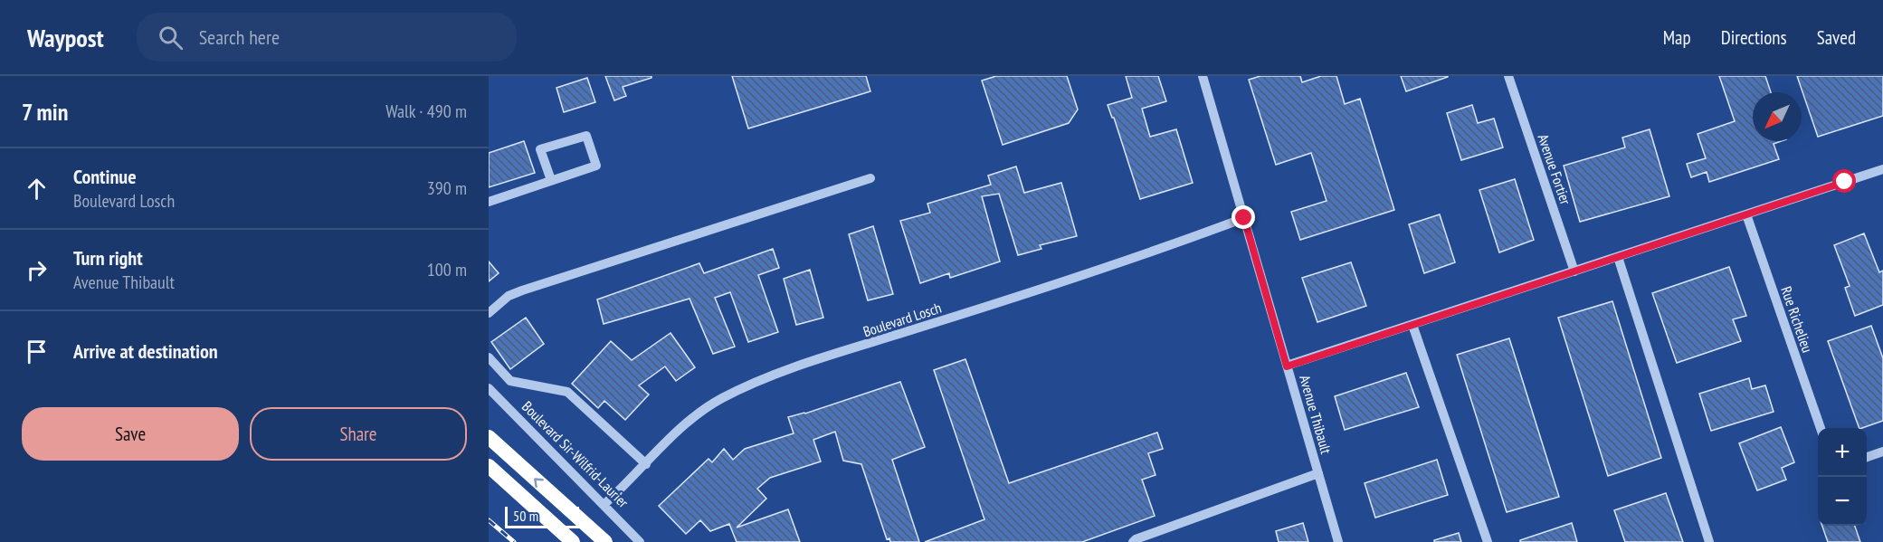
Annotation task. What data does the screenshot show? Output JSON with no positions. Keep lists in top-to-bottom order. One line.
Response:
{"streets":{"street":["Avenue Fortier","Boulevard Losch","Rue Richelieu","Avenue Thibault","Boulevard Sir-Wilfrid-Laurier"]},"crossings":[["Boulevard Losch","Avenue Thibault"],["Boulevard Losch","Boulevard Sir-Wilfrid-Laurier"]],"scale_bar":"50 m","north":"bottom left","page":{"header":"Waypost","search":"Search here","nav":["Map","Directions","Saved"],"heading":["7 min","Walk · 490 m"],"list":[["Continue","Boulevard Losch","390 m"],["Turn right","Avenue Thibault","100 m"],"Arrive at destination"],"buttons":["Save","Share"],"map_buttons":["+","−"],"scale":"50 m"}}
